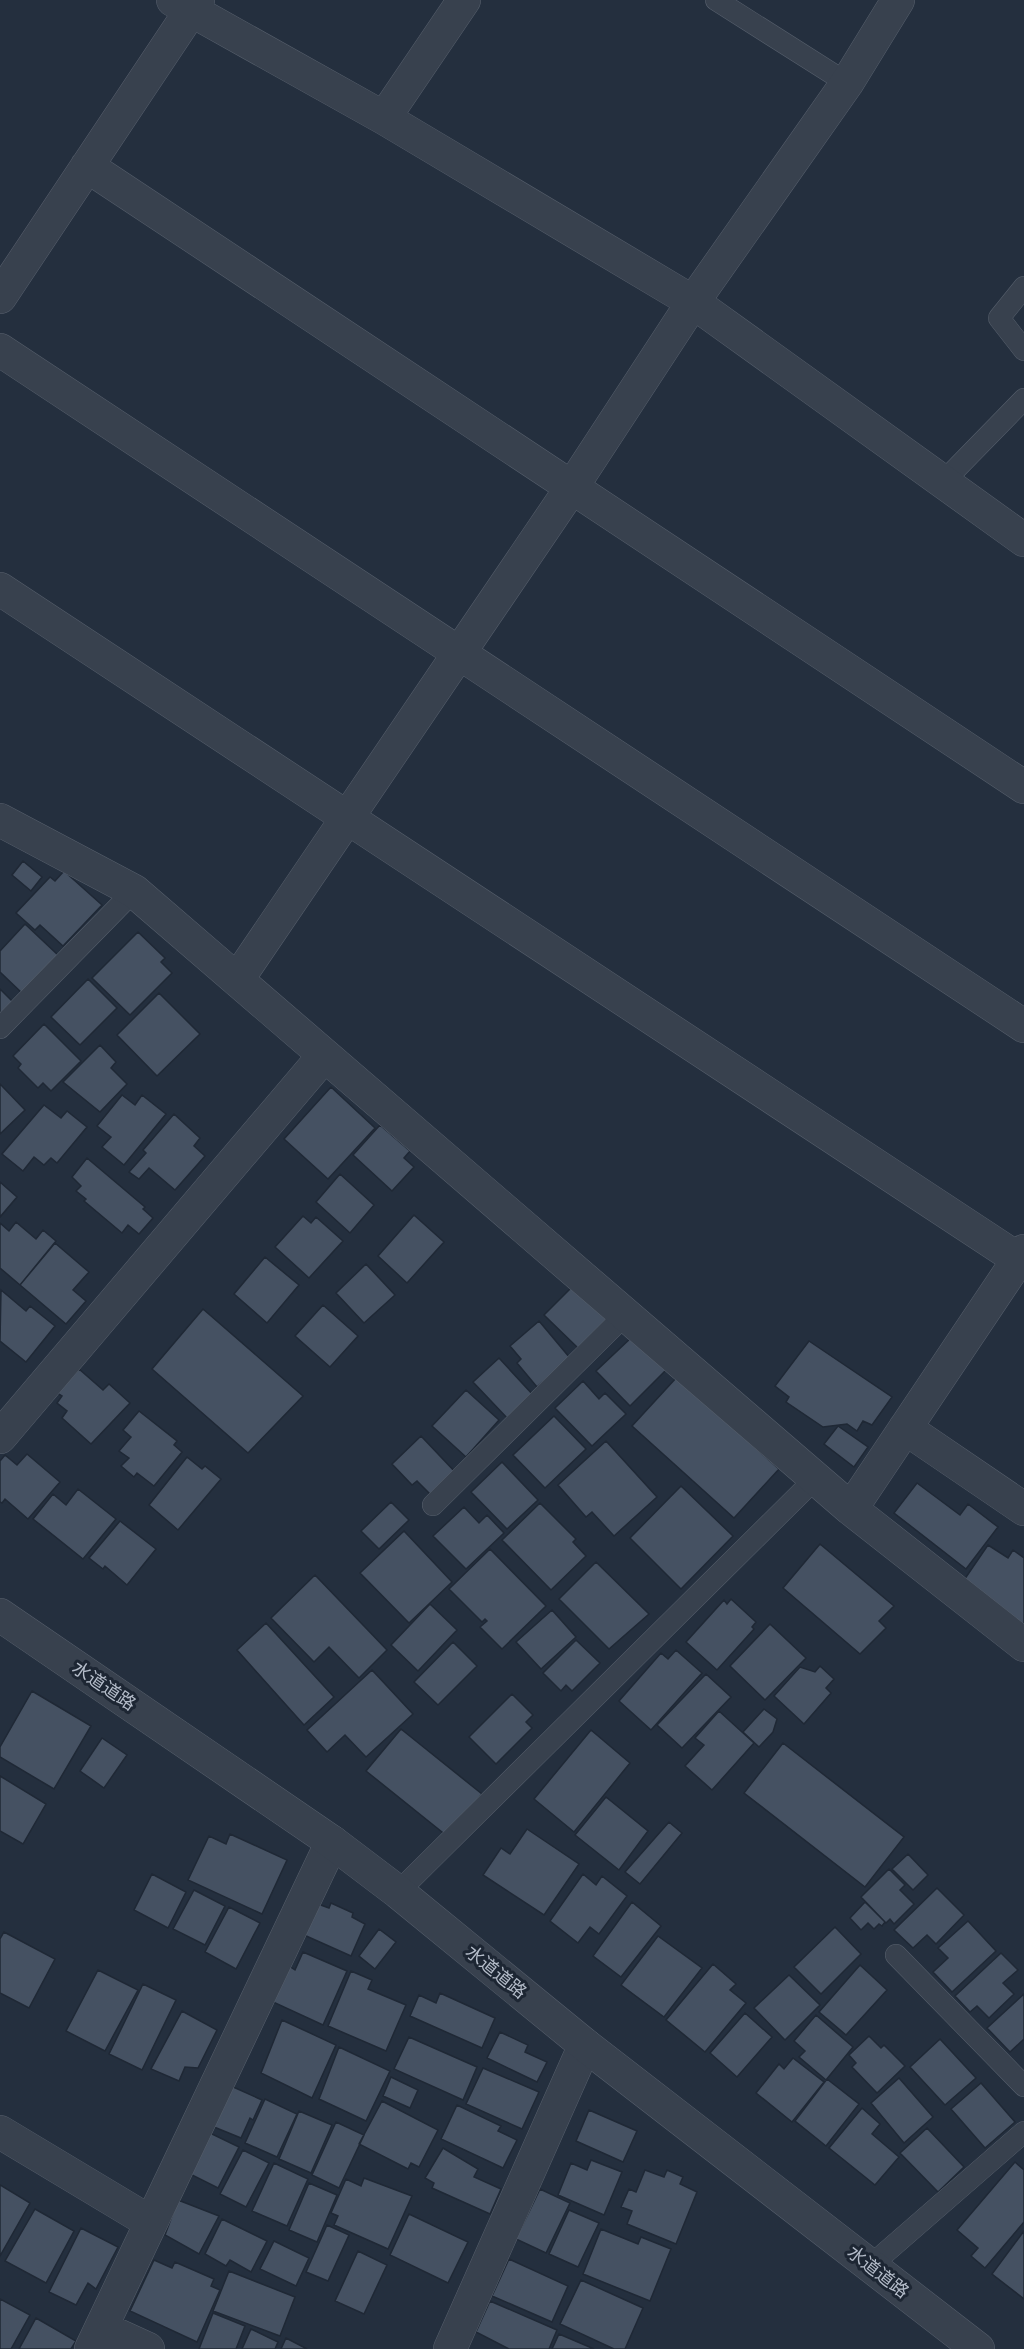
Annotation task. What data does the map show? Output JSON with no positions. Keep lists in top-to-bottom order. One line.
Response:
{"streets":{"street":["水道道路"]}}
